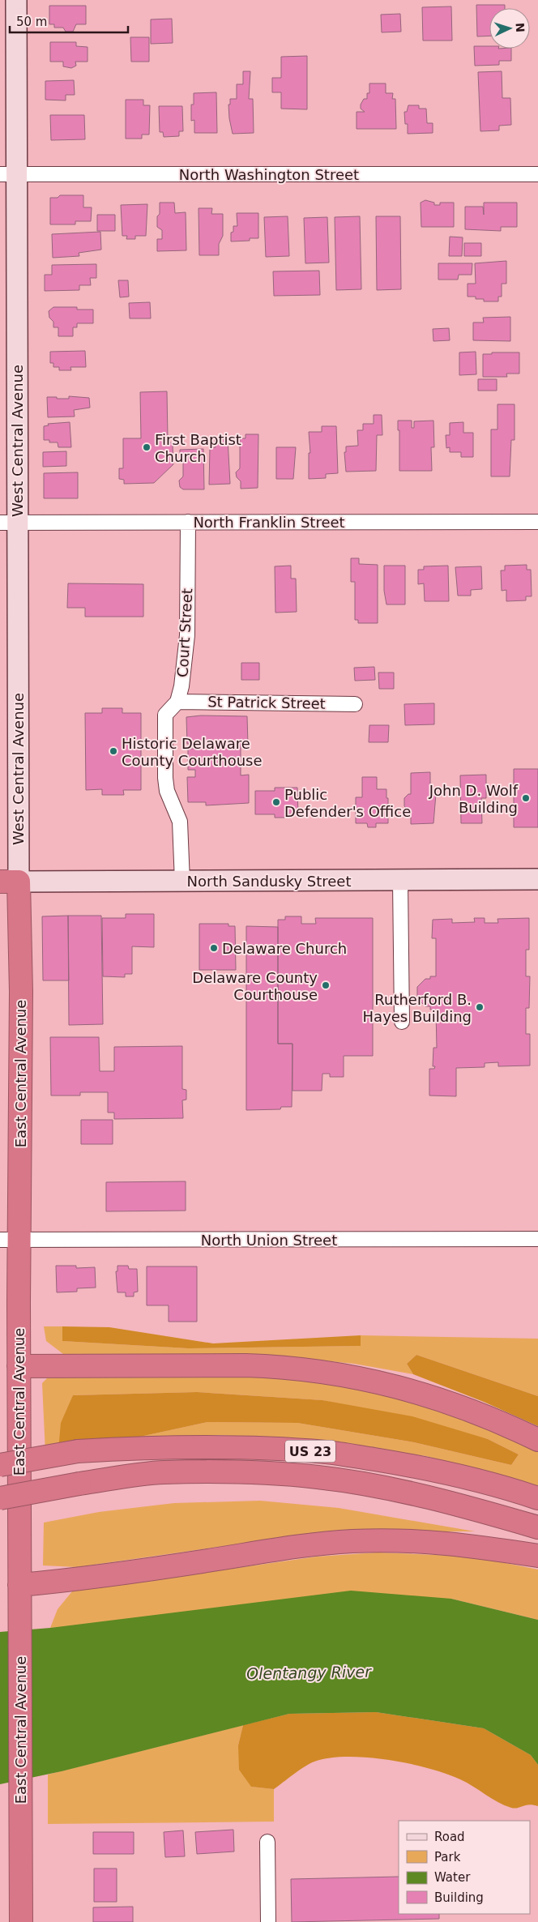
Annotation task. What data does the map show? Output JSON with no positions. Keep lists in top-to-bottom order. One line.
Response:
{"streets":{"highway":["East Central Avenue","US 23"],"main road":["West Central Avenue","North Sandusky Street"],"street":["North Washington Street","North Franklin Street","Court Street","St Patrick Street","North Union Street"]},"crossings":[["North Washington Street","West Central Avenue"],["West Central Avenue","North Franklin Street"],["West Central Avenue","North Sandusky Street"],["West Central Avenue","East Central Avenue"],["North Franklin Street","Court Street"],["Court Street","St Patrick Street"],["Court Street","North Sandusky Street"],["North Sandusky Street","East Central Avenue"],["East Central Avenue","North Union Street"]],"water":["Olentangy River"],"places":["First Baptist Church","Historic Delaware County Courthouse","John D. Wolf Building","Public Defender's Office","Delaware Church","Delaware County Courthouse","Rutherford B. Hayes Building"],"legend":["Road","Park","Water","Building"],"scale_bar":"50 m","north":"right"}
